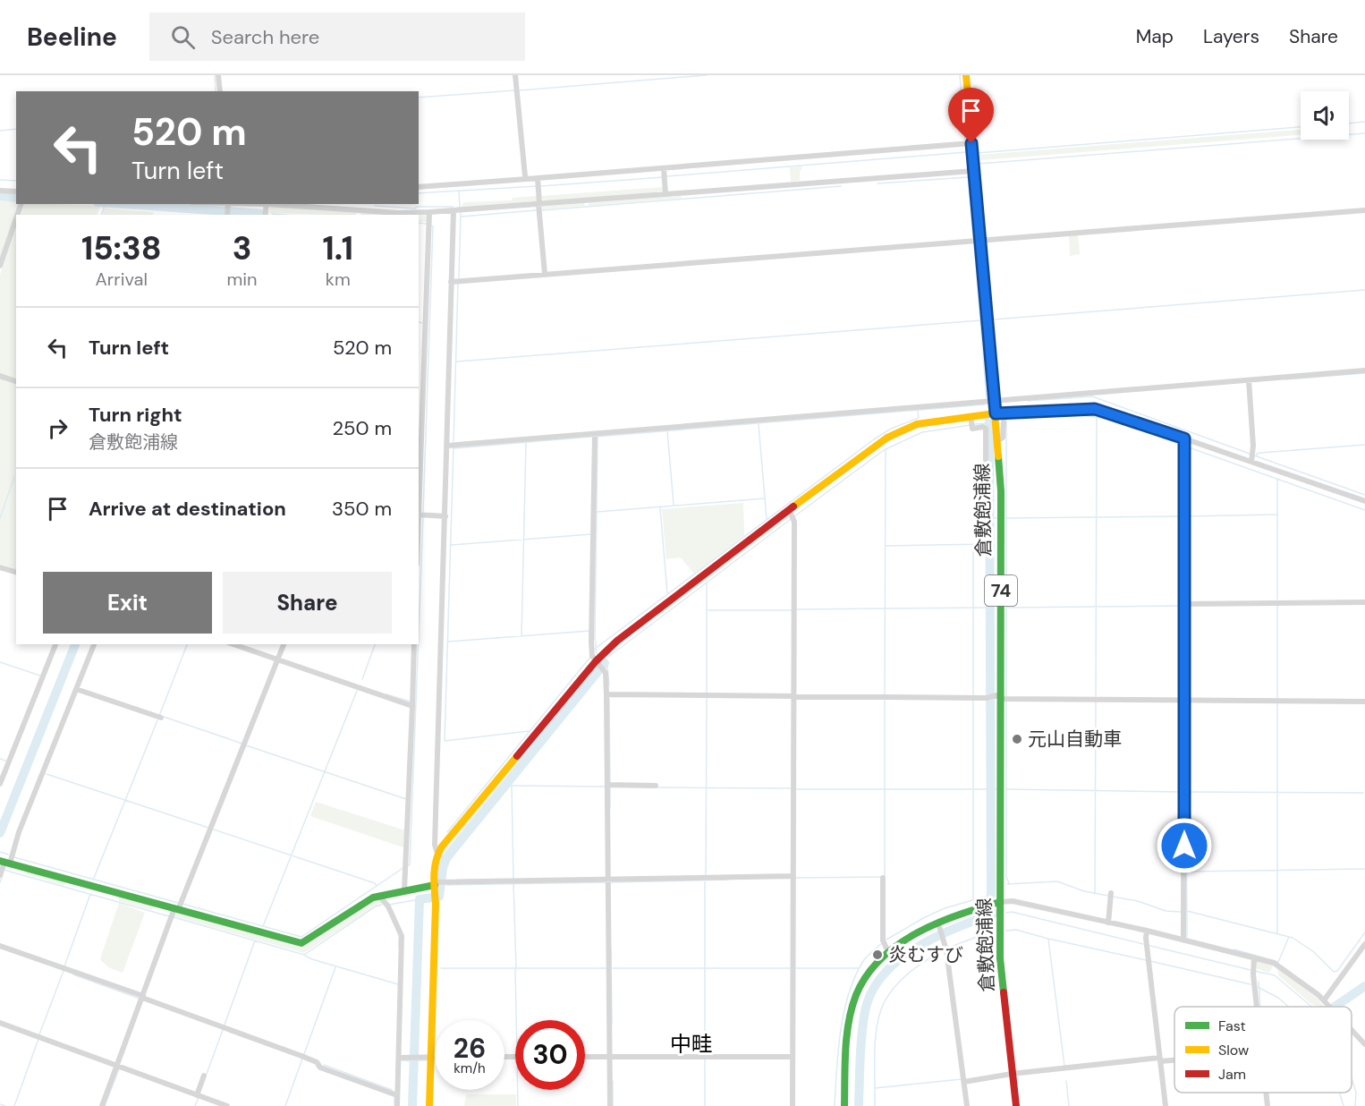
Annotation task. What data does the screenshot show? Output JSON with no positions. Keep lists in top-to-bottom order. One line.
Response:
{"streets":{"street":["倉敷飽浦線","74"]},"districts":["中畦"],"places":["元山自動車","炎むすび"],"legend":["Fast","Slow","Jam"],"page":{"header":"Beeline","search":"Search here","nav":["Map","Layers","Share"],"turn":["520 m","Turn left"],"eta":["15:38","Arrival","3","min","1.1","km"],"list":[{"name":"Turn left","value":"520 m"},{"name":"Turn right","note":"倉敷飽浦線","value":"250 m"},{"name":"Arrive at destination","value":"350 m"}],"buttons":["Exit","Share"],"speed":"26 km/h","limit":"30"}}
